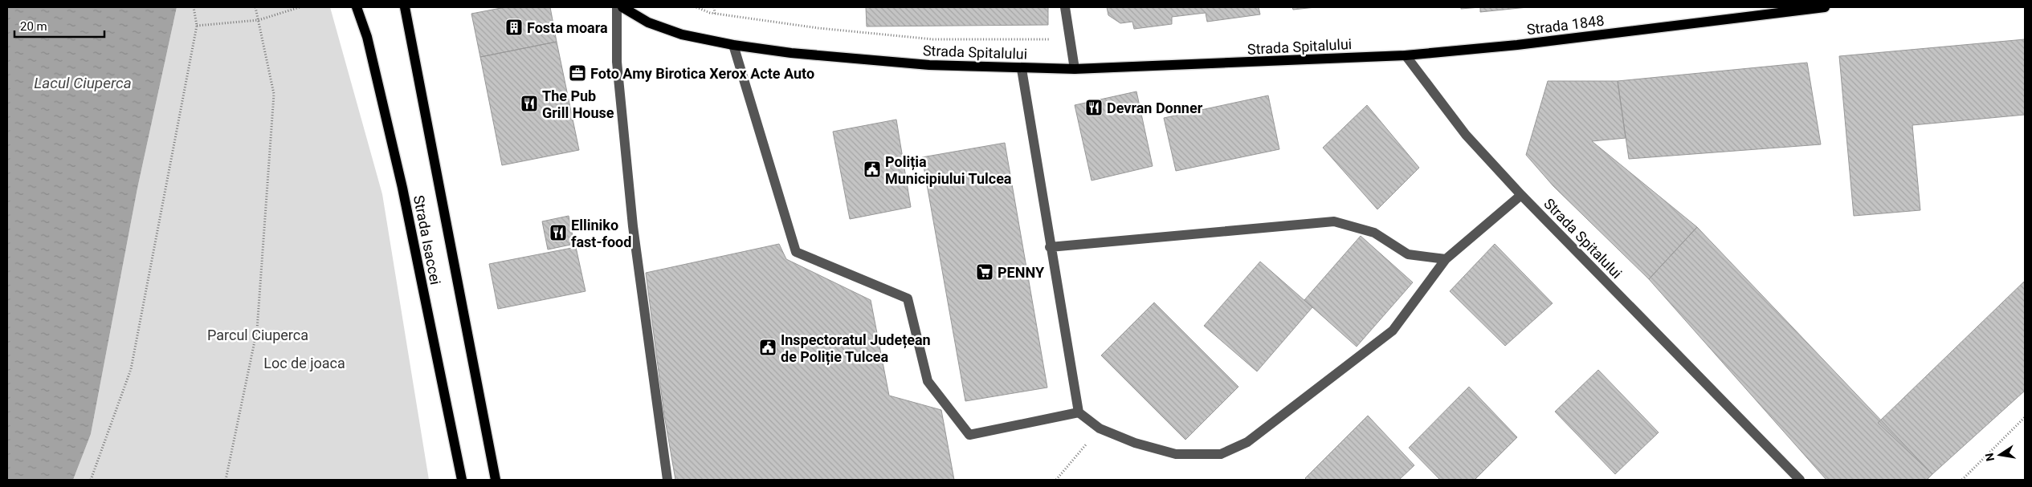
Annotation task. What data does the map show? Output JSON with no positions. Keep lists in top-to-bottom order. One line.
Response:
{"streets":{"main road":["Strada 1848","Strada Spitalului","Strada Isaccei"]},"crossings":[["Strada 1848","Strada Spitalului"]],"water":["Lacul Ciuperca"],"parks":["Parcul Ciuperca","Loc de joaca"],"places":{"building":["Fosta moara"],"office":["Foto Amy Birotica Xerox Acte Auto"],"restaurant":["The Pub Grill House","Devran Donner","Elliniko fast-food"],"public building":["Poliția Municipiului Tulcea","Inspectoratul Județean de Poliție Tulcea"],"supermarket":["PENNY"]},"scale_bar":"20 m","north":"left"}
